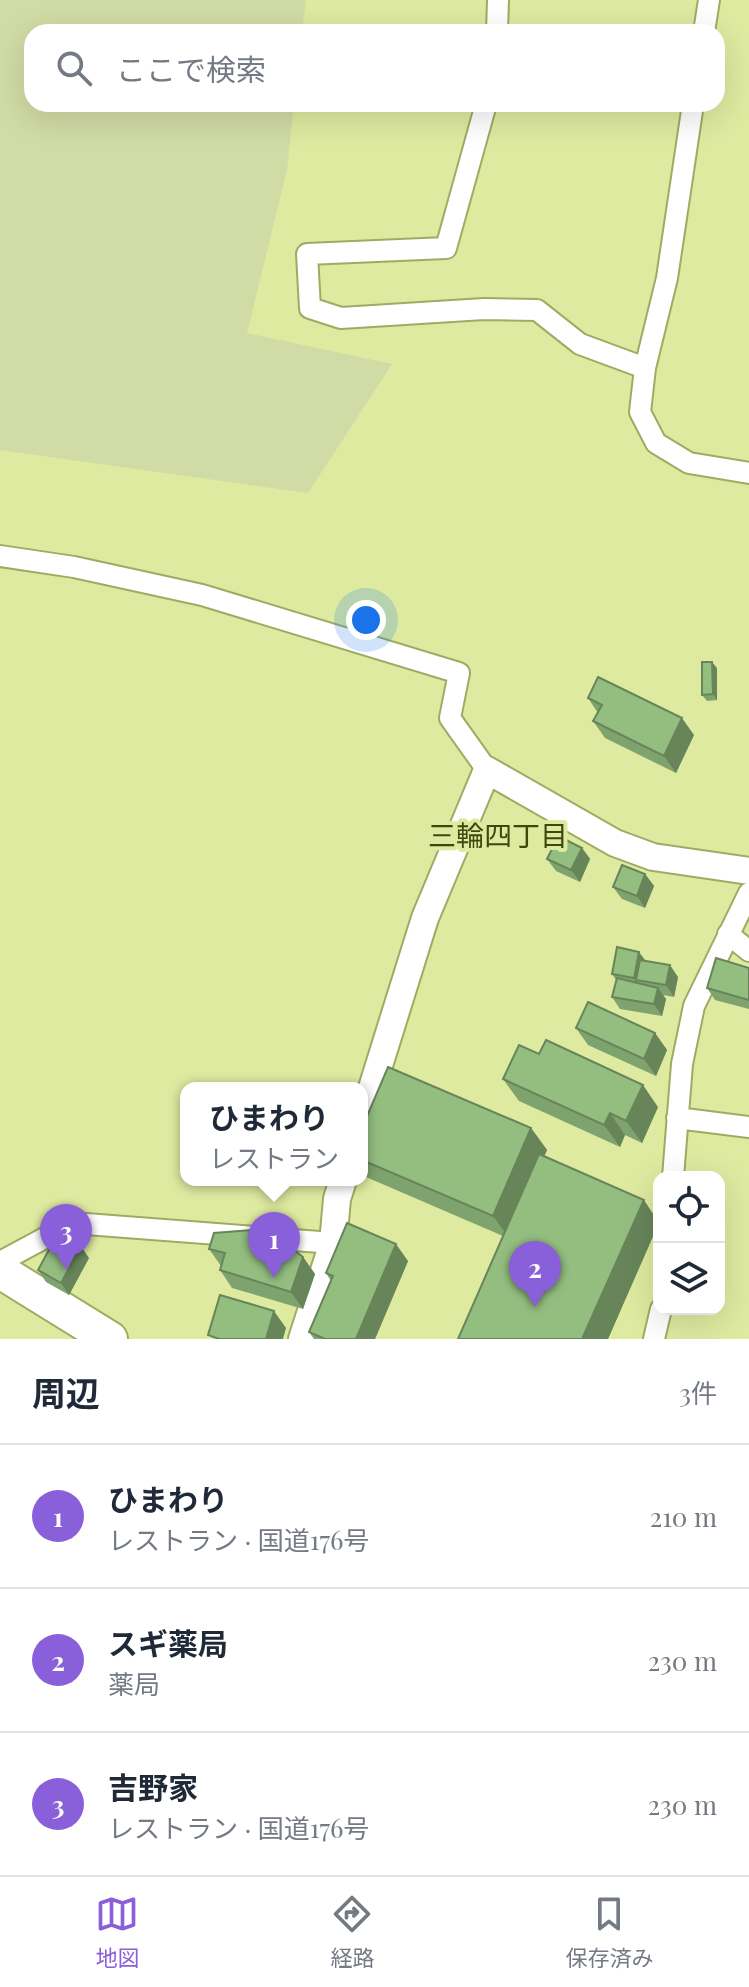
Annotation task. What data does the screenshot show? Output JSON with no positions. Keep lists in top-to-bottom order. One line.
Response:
{"districts":["三輪四丁目"],"page":{"search":"ここで検索","popup":["ひまわり","レストラン"],"pins":["3","1","2"],"heading":["周辺","3件"],"list":[{"mark":"1","name":"ひまわり","note":"レストラン · 国道176号","value":"210 m"},{"mark":"2","name":"スギ薬局","note":"薬局","value":"230 m"},{"mark":"3","name":"吉野家","note":"レストラン · 国道176号","value":"230 m"}],"nav":["地図","経路","保存済み"]}}
